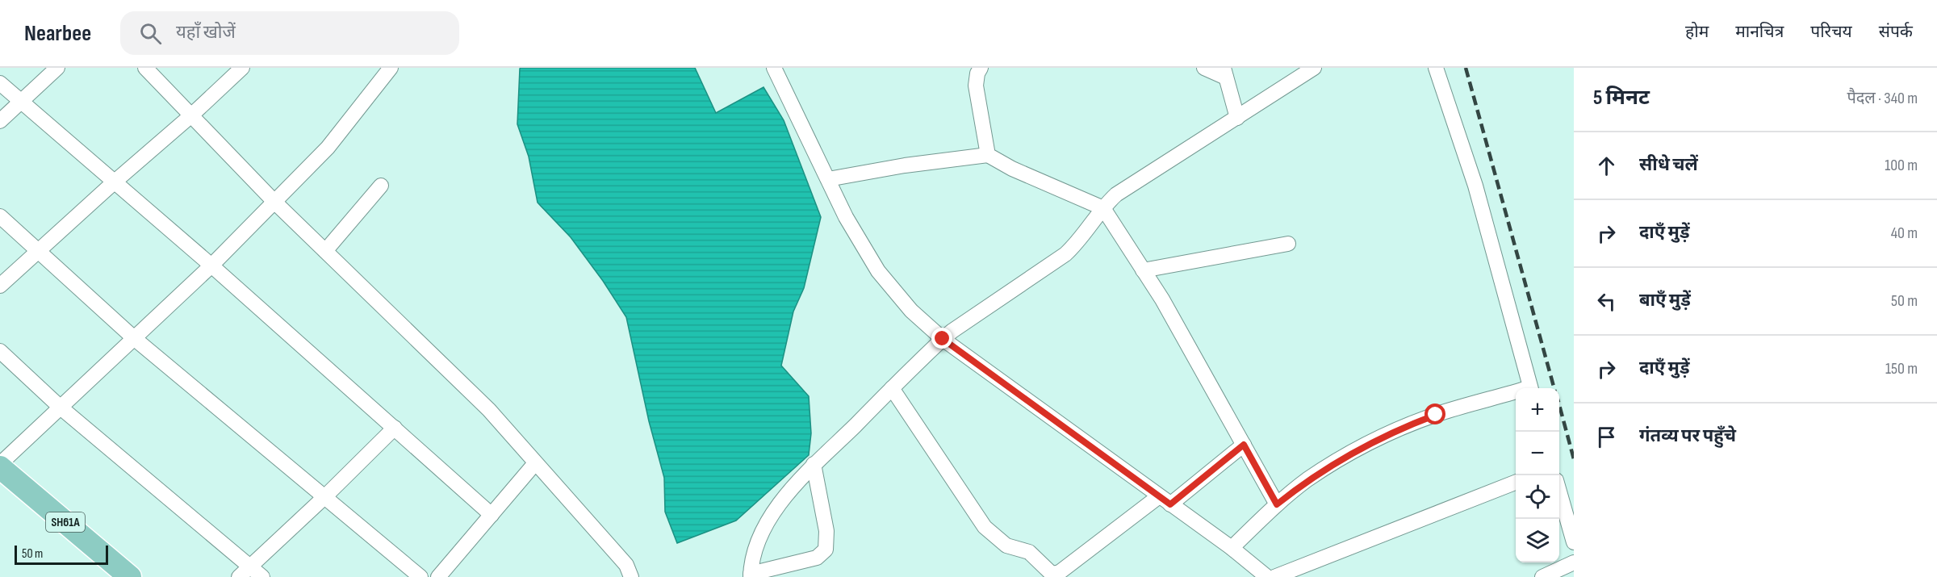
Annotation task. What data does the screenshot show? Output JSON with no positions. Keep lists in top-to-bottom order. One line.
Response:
{"streets":{"main road":["SH61A"]},"scale_bar":"50 m","page":{"header":"Nearbee","search":"यहाँ खोजें","nav":["होम","मानचित्र","परिचय","संपर्क"],"heading":["5 मिनट","पैदल · 340 m"],"list":[["सीधे चलें","100 m"],["दाएँ मुड़ें","40 m"],["बाएँ मुड़ें","50 m"],["दाएँ मुड़ें","150 m"],"गंतव्य पर पहुँचे"],"map_buttons":["+","−"],"scale":"50 m"}}
